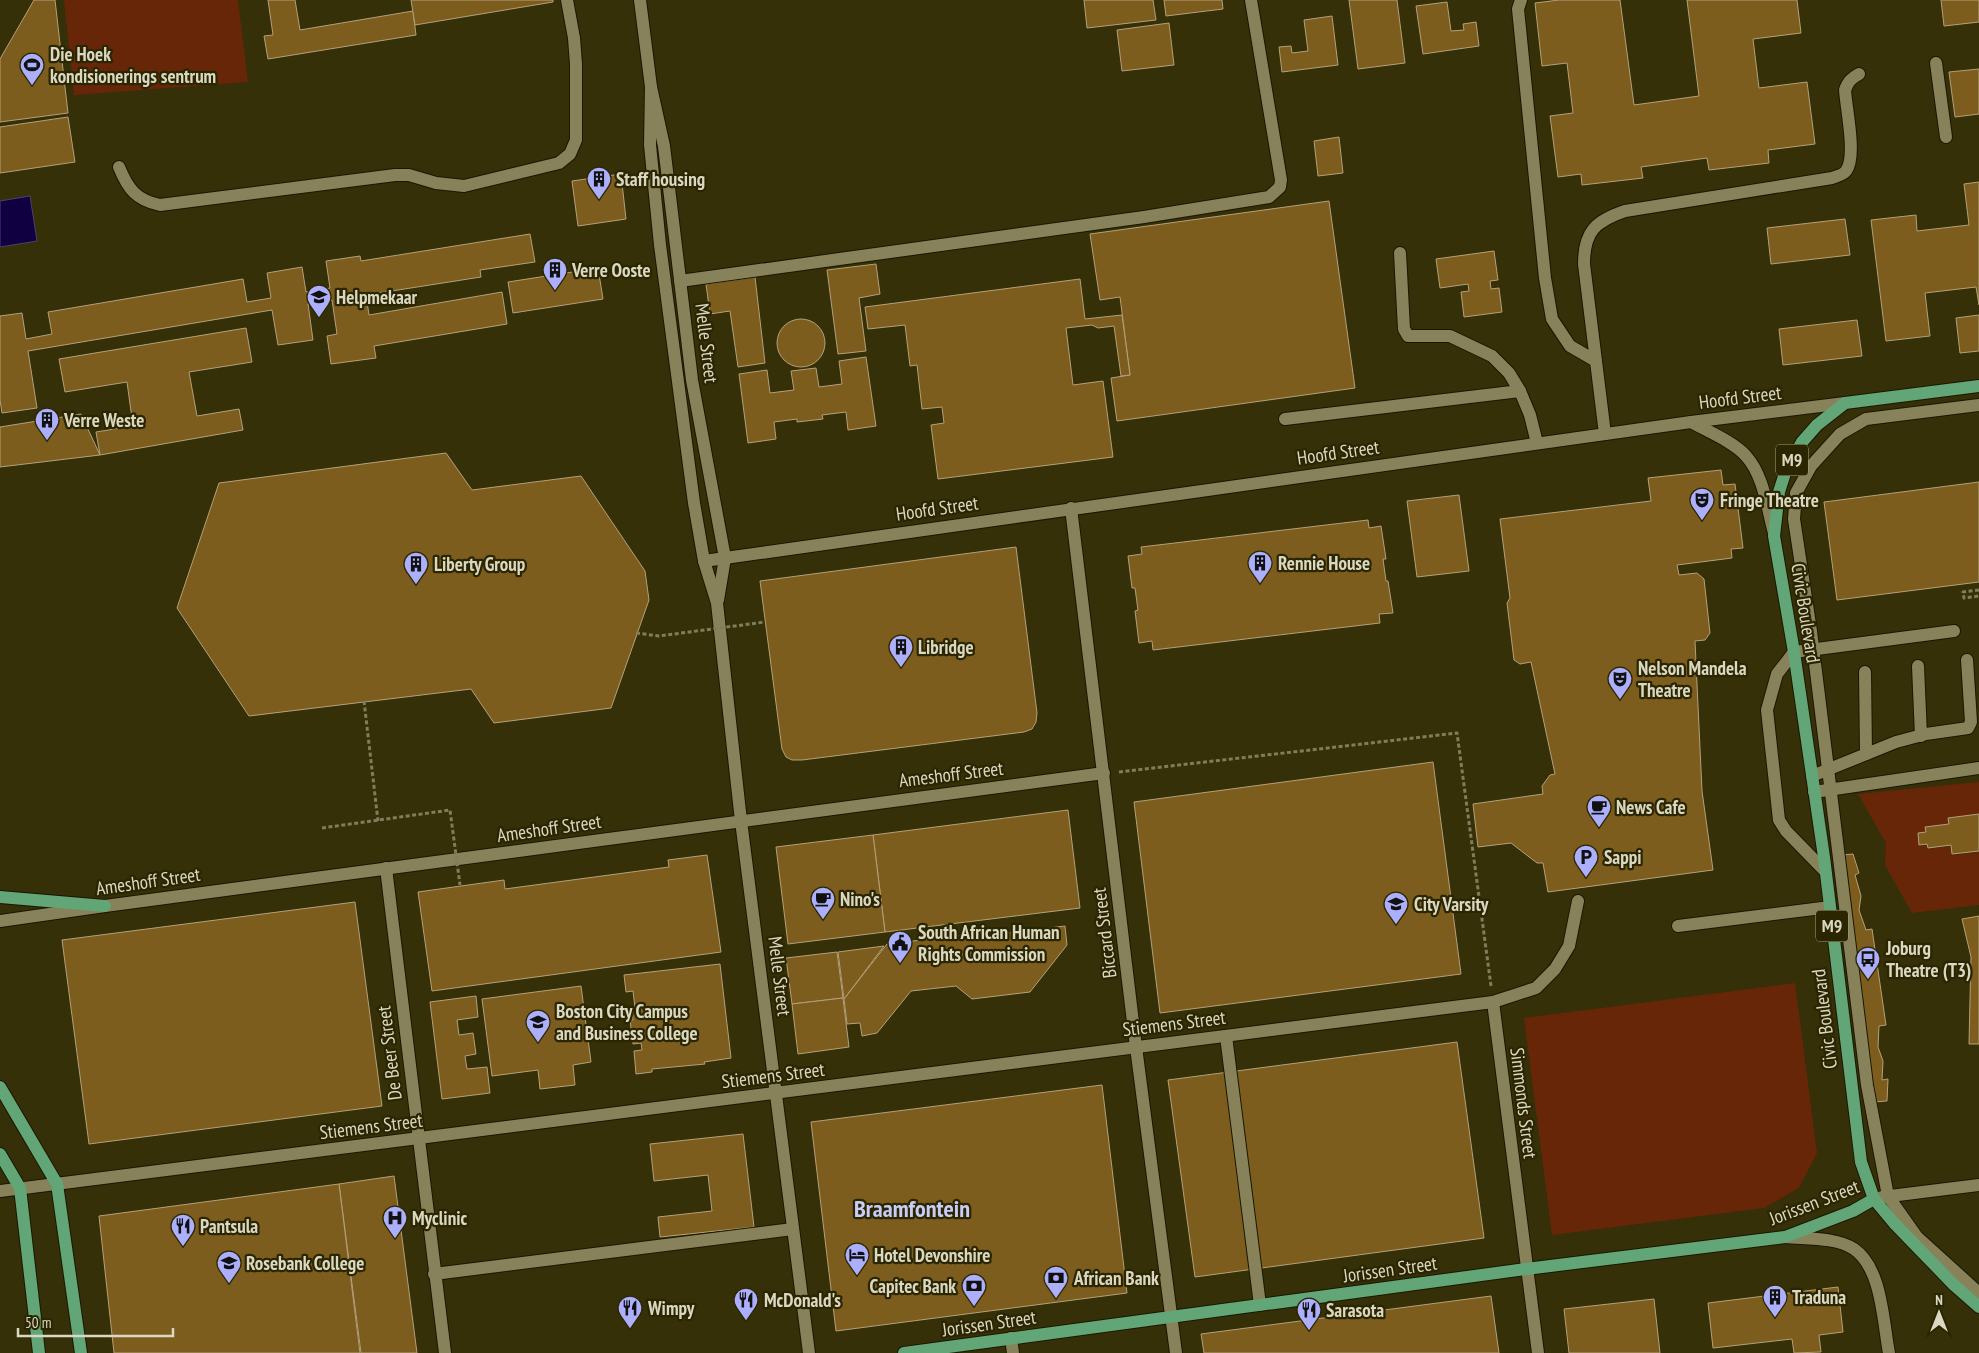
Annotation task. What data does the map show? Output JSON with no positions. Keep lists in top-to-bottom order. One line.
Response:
{"streets":{"main road":["Hoofd Street","M9","Civic Boulevard","Jorissen Street"],"street":["Melle Street","Ameshoff Street","Biccard Street","Stiemens Street","De Beer Street","Simmonds Street"]},"crossings":[["Melle Street","Hoofd Street"],["Melle Street","Ameshoff Street"],["Melle Street","Stiemens Street"],["Hoofd Street","Civic Boulevard"],["Hoofd Street","Biccard Street"],["Civic Boulevard","Jorissen Street"],["Ameshoff Street","Biccard Street"],["Ameshoff Street","De Beer Street"],["Biccard Street","Stiemens Street"],["Biccard Street","Jorissen Street"],["Stiemens Street","De Beer Street"],["Stiemens Street","Simmonds Street"],["Simmonds Street","Jorissen Street"]],"districts":["Braamfontein"],"places":{"sports":["Die Hoek kondisionerings sentrum"],"building":["Staff housing","Verre Ooste","Verre Weste","Rennie House","Liberty Group","Libridge","Traduna"],"school or university":["Helpmekaar","City Varsity","Boston City Campus and Business College","Rosebank College"],"theatre":["Fringe Theatre","Nelson Mandela Theatre"],"cafe":["News Cafe","Nino's"],"parking":["Sappi"],"public building":["South African Human Rights Commission"],"bus stop":["Joburg Theatre (T3)"],"hospital":["Myclinic"],"restaurant":["Pantsula","McDonald's","Wimpy","Sarasota"],"hotel":["Hotel Devonshire"],"bank":["African Bank","Capitec Bank"]},"scale_bar":"50 m","north":"top"}
